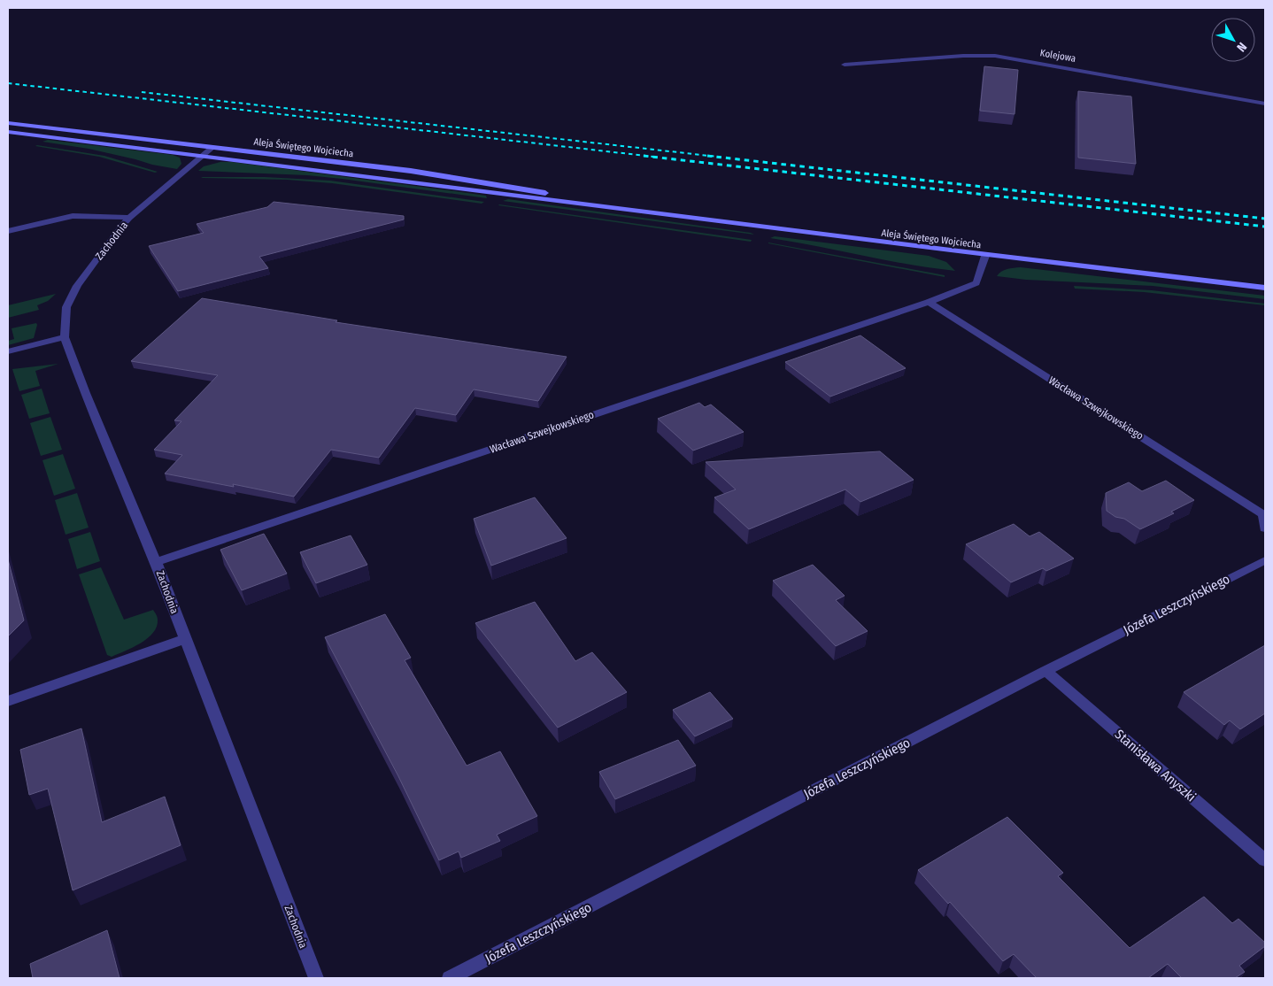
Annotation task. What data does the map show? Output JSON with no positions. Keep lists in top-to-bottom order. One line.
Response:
{"streets":{"street":["Kolejowa","Aleja Świętego Wojciecha","Zachodnia","Wacława Szwejkowskiego","Józefa Leszczyńskiego","Stanisława Anyszki"]},"crossings":[["Aleja Świętego Wojciecha","Zachodnia"],["Aleja Świętego Wojciecha","Wacława Szwejkowskiego"],["Zachodnia","Wacława Szwejkowskiego"],["Józefa Leszczyńskiego","Stanisława Anyszki"]],"north":"bottom right"}
